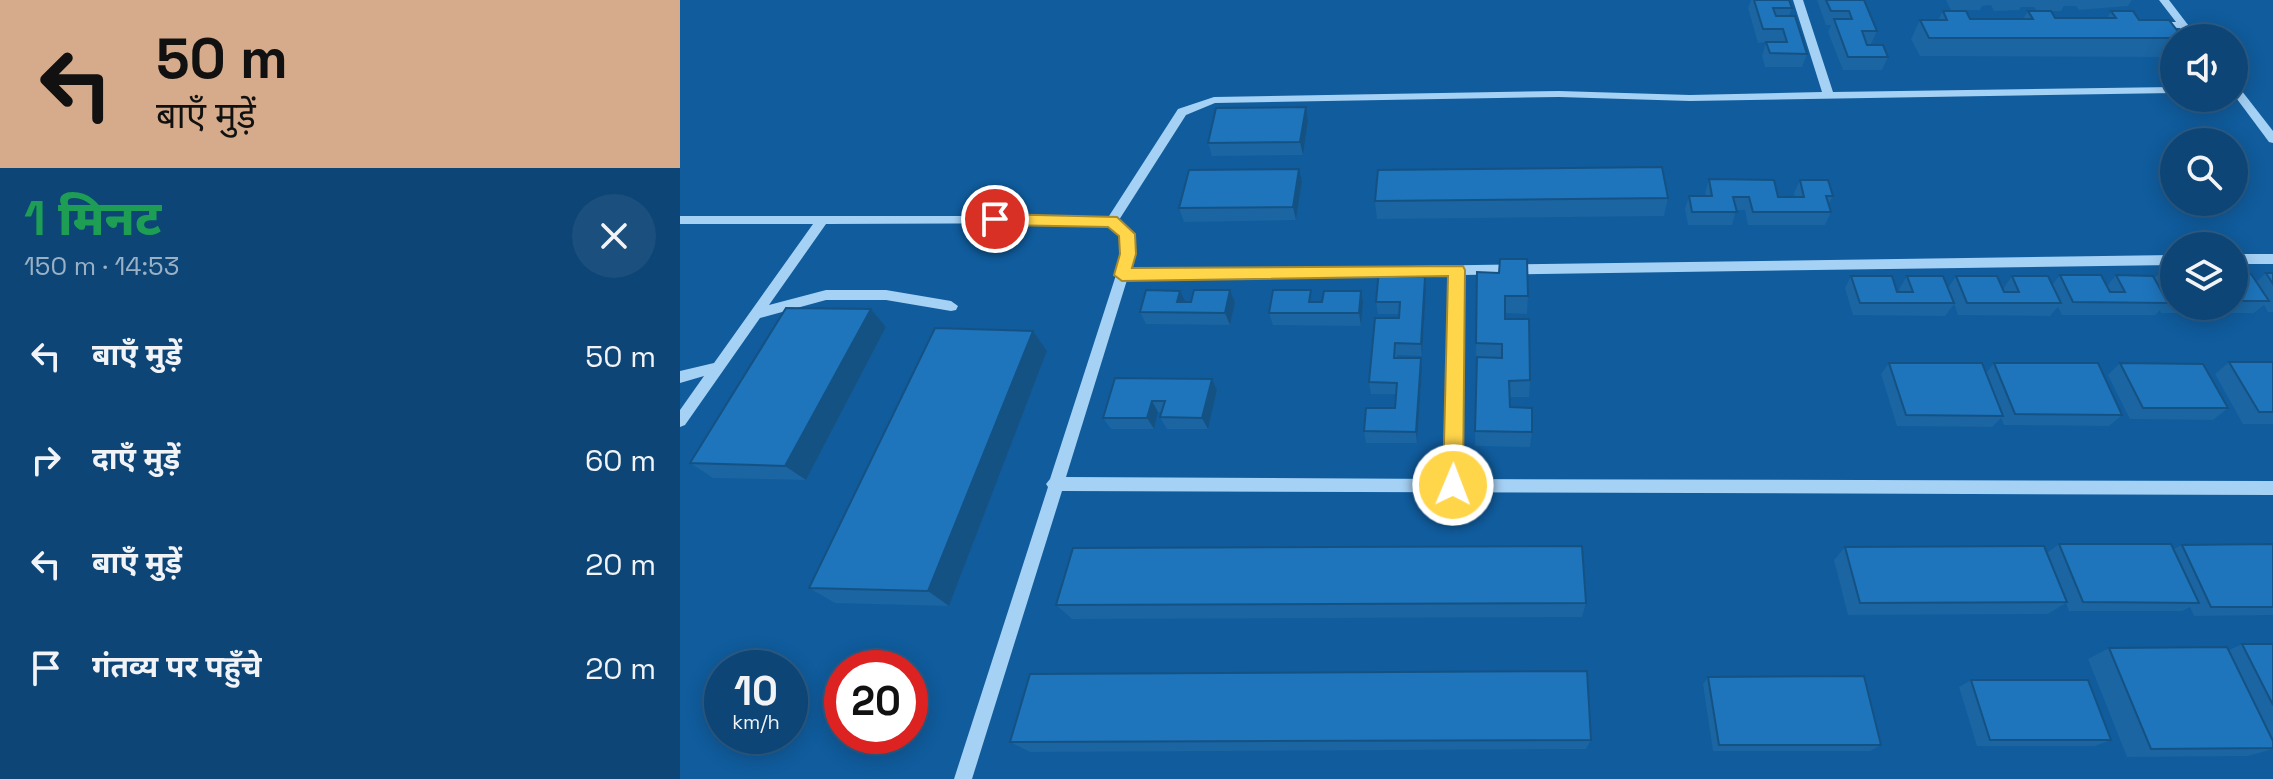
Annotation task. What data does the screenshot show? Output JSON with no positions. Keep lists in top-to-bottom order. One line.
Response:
{"page":{"turn":["50 m","बाएँ मुड़ें"],"heading":["1 मिनट","150 m · 14:53"],"list":[{"name":"बाएँ मुड़ें","value":"50 m"},{"name":"दाएँ मुड़ें","value":"60 m"},{"name":"बाएँ मुड़ें","value":"20 m"},{"name":"गंतव्य पर पहुँचे","value":"20 m"}],"speed":"10 km/h","limit":"20"}}
